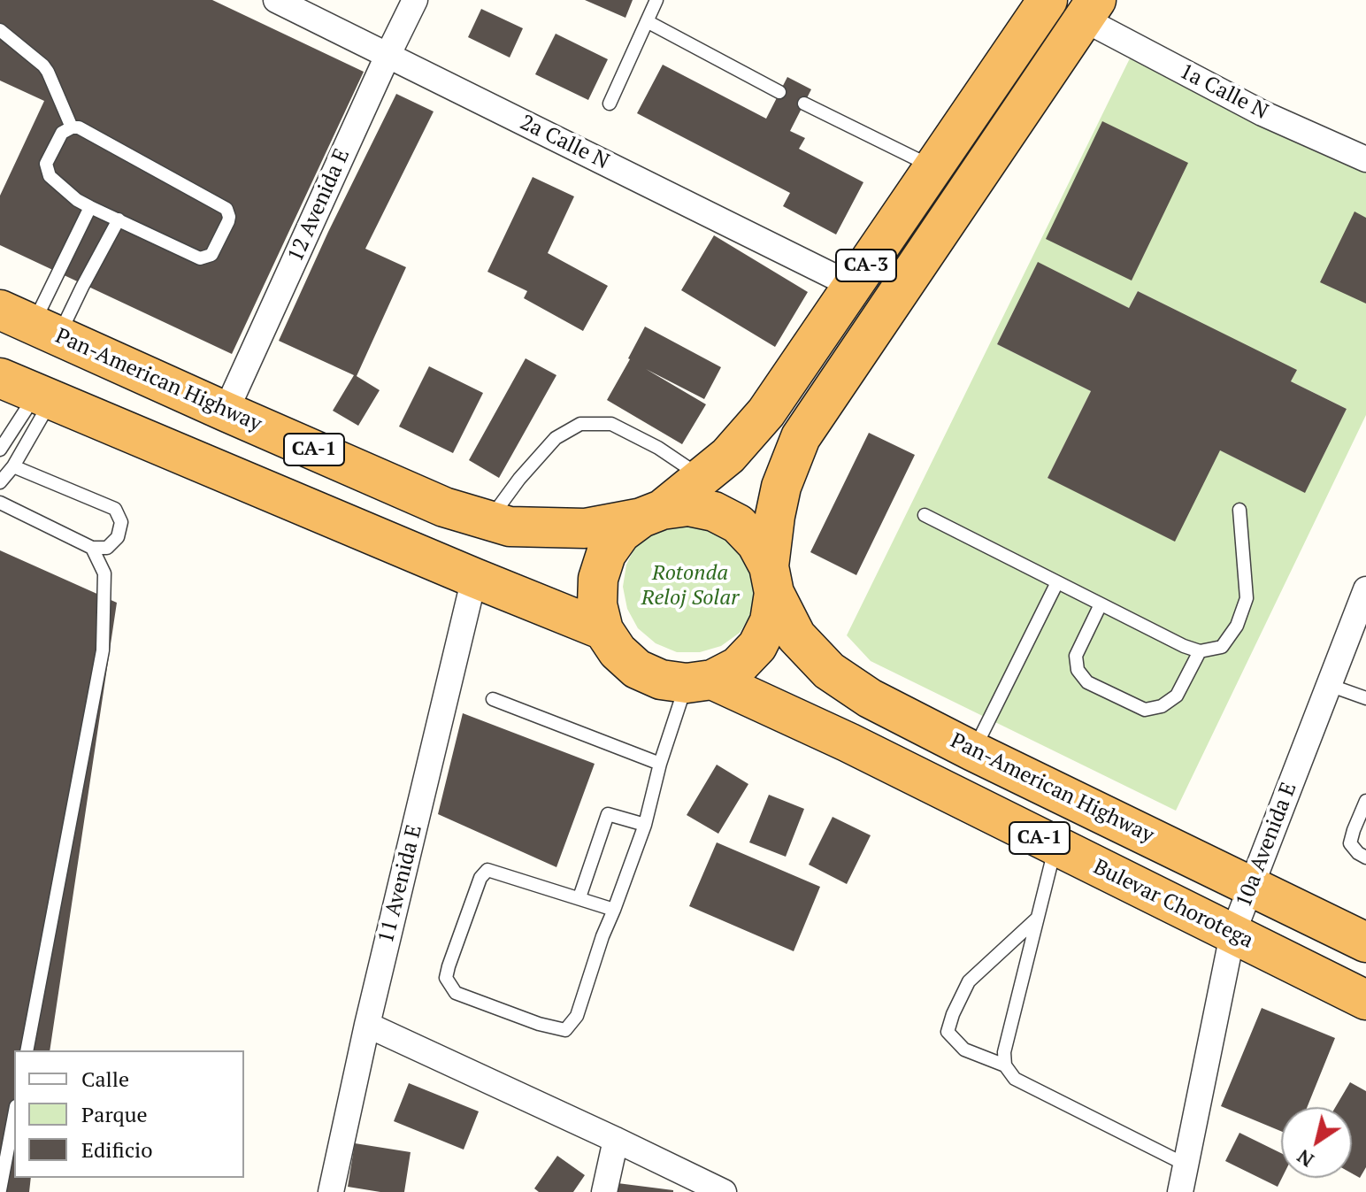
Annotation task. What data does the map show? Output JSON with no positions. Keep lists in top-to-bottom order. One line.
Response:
{"streets":{"highway":["CA-3","Pan-American Highway","CA-1","Bulevar Chorotega"],"street":["1a Calle N","2a Calle N","12 Avenida E","10a Avenida E","11 Avenida E"]},"crossings":[["1a Calle N","CA-3"],["2a Calle N","12 Avenida E"],["2a Calle N","CA-3"],["12 Avenida E","Pan-American Highway"],["CA-3","Pan-American Highway"],["CA-3","CA-1"],["CA-3","Bulevar Chorotega"],["Pan-American Highway","CA-1"],["Pan-American Highway","10a Avenida E"],["Pan-American Highway","Bulevar Chorotega"],["CA-1","11 Avenida E"],["CA-1","Bulevar Chorotega"],["10a Avenida E","Bulevar Chorotega"]],"parks":["Rotonda Reloj Solar"],"legend":["Calle","Parque","Edificio"],"north":"bottom left"}
